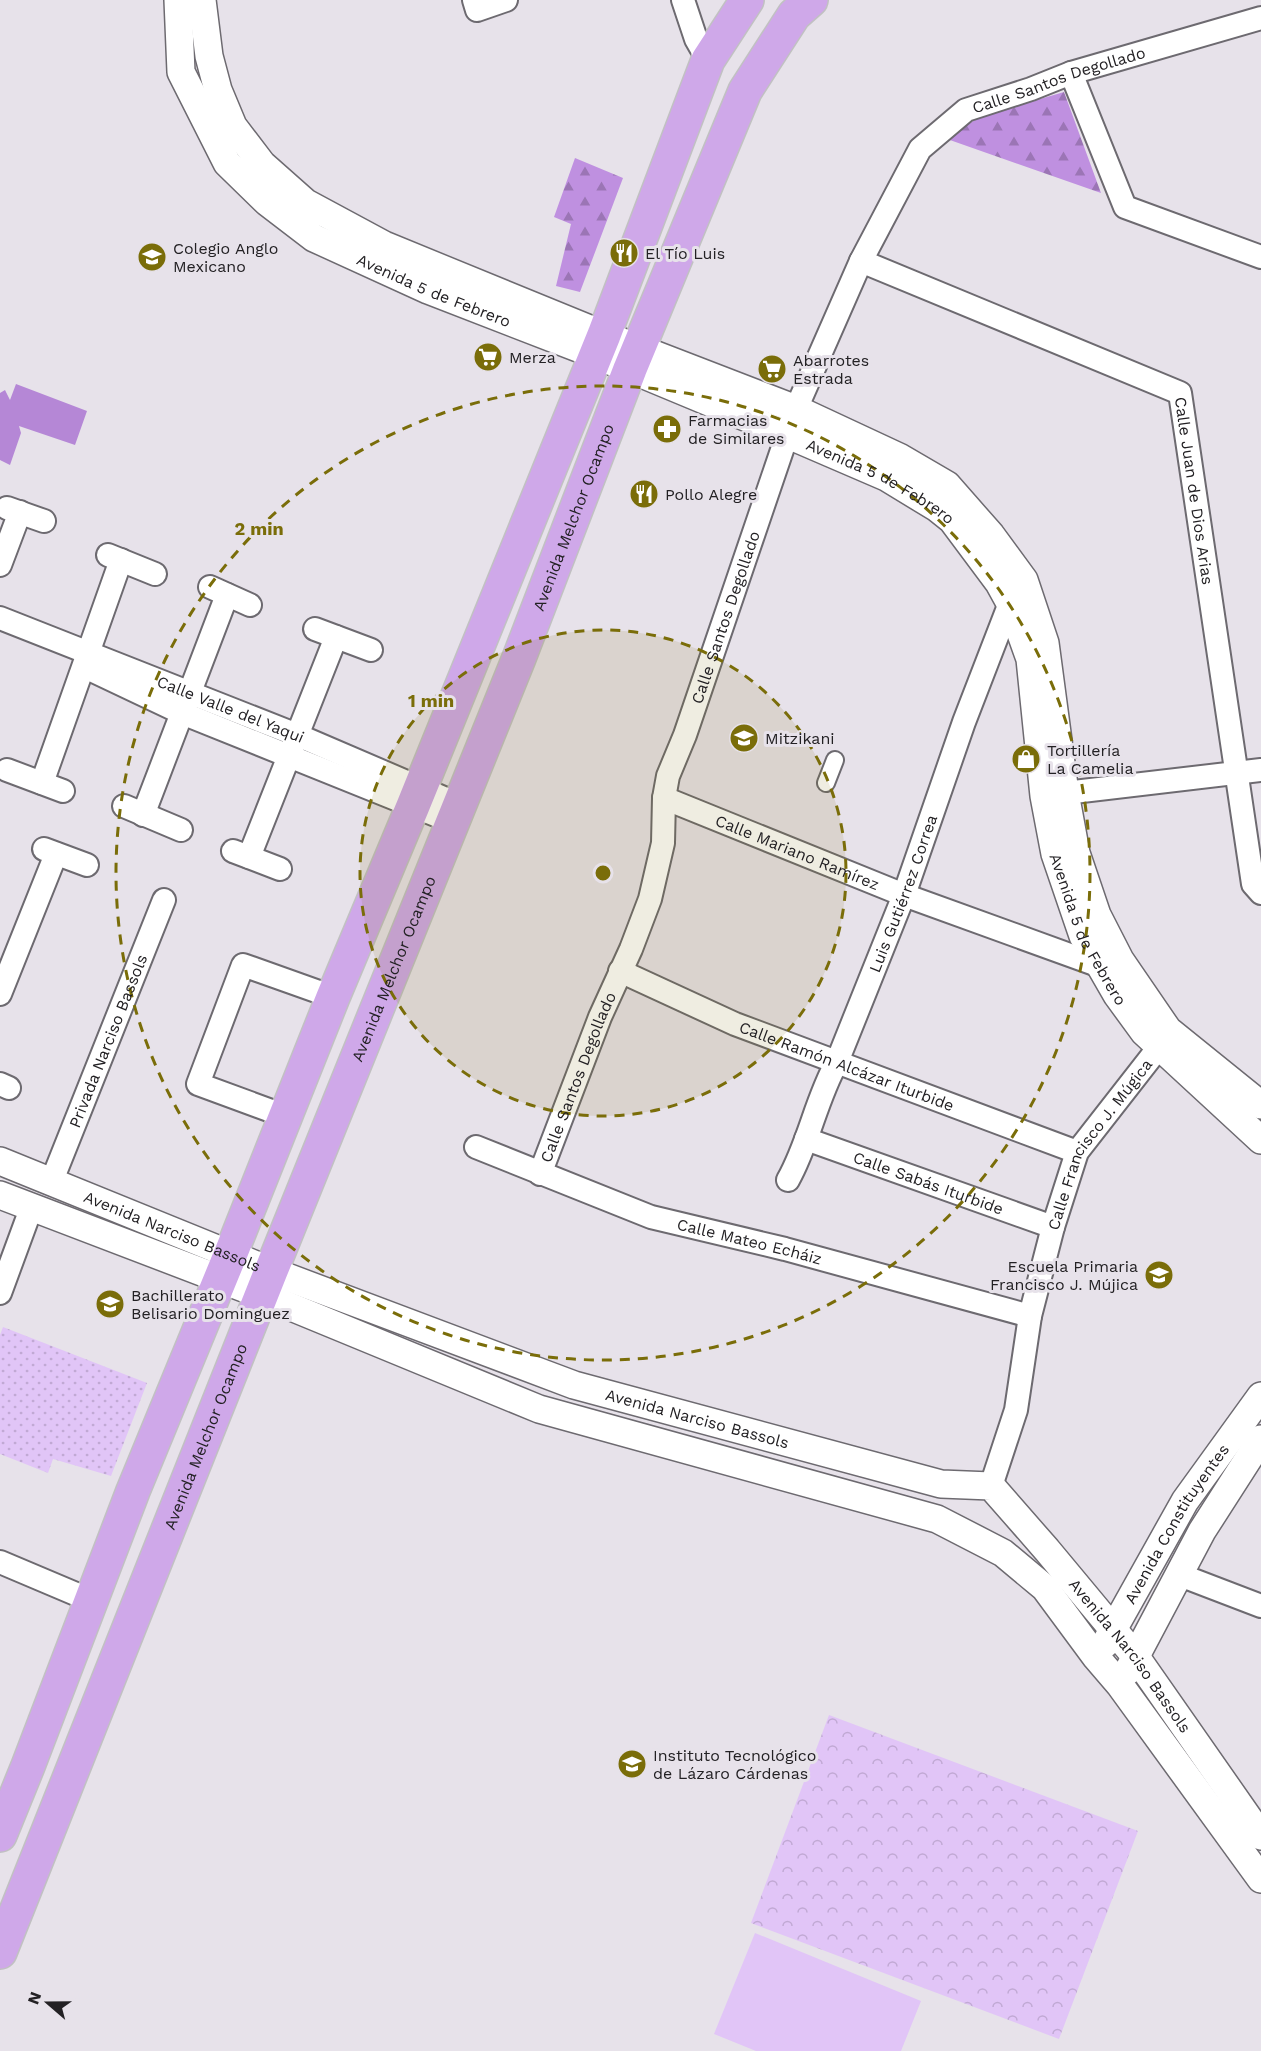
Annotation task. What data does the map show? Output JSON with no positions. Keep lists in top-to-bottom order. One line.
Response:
{"streets":{"main road":["Avenida Melchor Ocampo"],"street":["Calle Santos Degollado","Avenida 5 de Febrero","Calle Juan de Dios Arias","Calle Valle del Yaqui","Calle Mariano Ramírez","Luis Gutiérrez Correa","Privada Narciso Bassols","Calle Ramón Alcázar Iturbide","Calle Francisco J. Múgica","Calle Sabás Iturbide","Avenida Narciso Bassols","Calle Mateo Echáiz","Avenida Constituyentes"]},"crossings":[["Calle Santos Degollado","Avenida 5 de Febrero"],["Calle Santos Degollado","Calle Juan de Dios Arias"],["Calle Santos Degollado","Calle Mariano Ramírez"],["Calle Santos Degollado","Calle Ramón Alcázar Iturbide"],["Calle Santos Degollado","Calle Mateo Echáiz"],["Avenida 5 de Febrero","Avenida Melchor Ocampo"],["Avenida 5 de Febrero","Calle Mariano Ramírez"],["Avenida 5 de Febrero","Luis Gutiérrez Correa"],["Avenida 5 de Febrero","Calle Francisco J. Múgica"],["Avenida Melchor Ocampo","Calle Valle del Yaqui"],["Avenida Melchor Ocampo","Avenida Narciso Bassols"],["Calle Mariano Ramírez","Luis Gutiérrez Correa"],["Luis Gutiérrez Correa","Calle Ramón Alcázar Iturbide"],["Luis Gutiérrez Correa","Calle Sabás Iturbide"],["Privada Narciso Bassols","Avenida Narciso Bassols"],["Calle Ramón Alcázar Iturbide","Calle Francisco J. Múgica"],["Calle Francisco J. Múgica","Calle Sabás Iturbide"],["Calle Francisco J. Múgica","Avenida Narciso Bassols"],["Calle Francisco J. Múgica","Calle Mateo Echáiz"],["Avenida Narciso Bassols","Avenida Constituyentes"]],"places":{"restaurant":["El Tío Luis","Pollo Alegre"],"school or university":["Colegio Anglo Mexicano","Mitzikani","Escuela Primaria Francisco J. Mújica","Bachillerato Belisario Dominguez","Instituto Tecnológico de Lázaro Cárdenas"],"supermarket":["Merza","Abarrotes Estrada"],"pharmacy":["Farmacias de Similares"],"shop":["Tortillería La Camelia"]},"north":"left","rings":["2 min","1 min"]}
